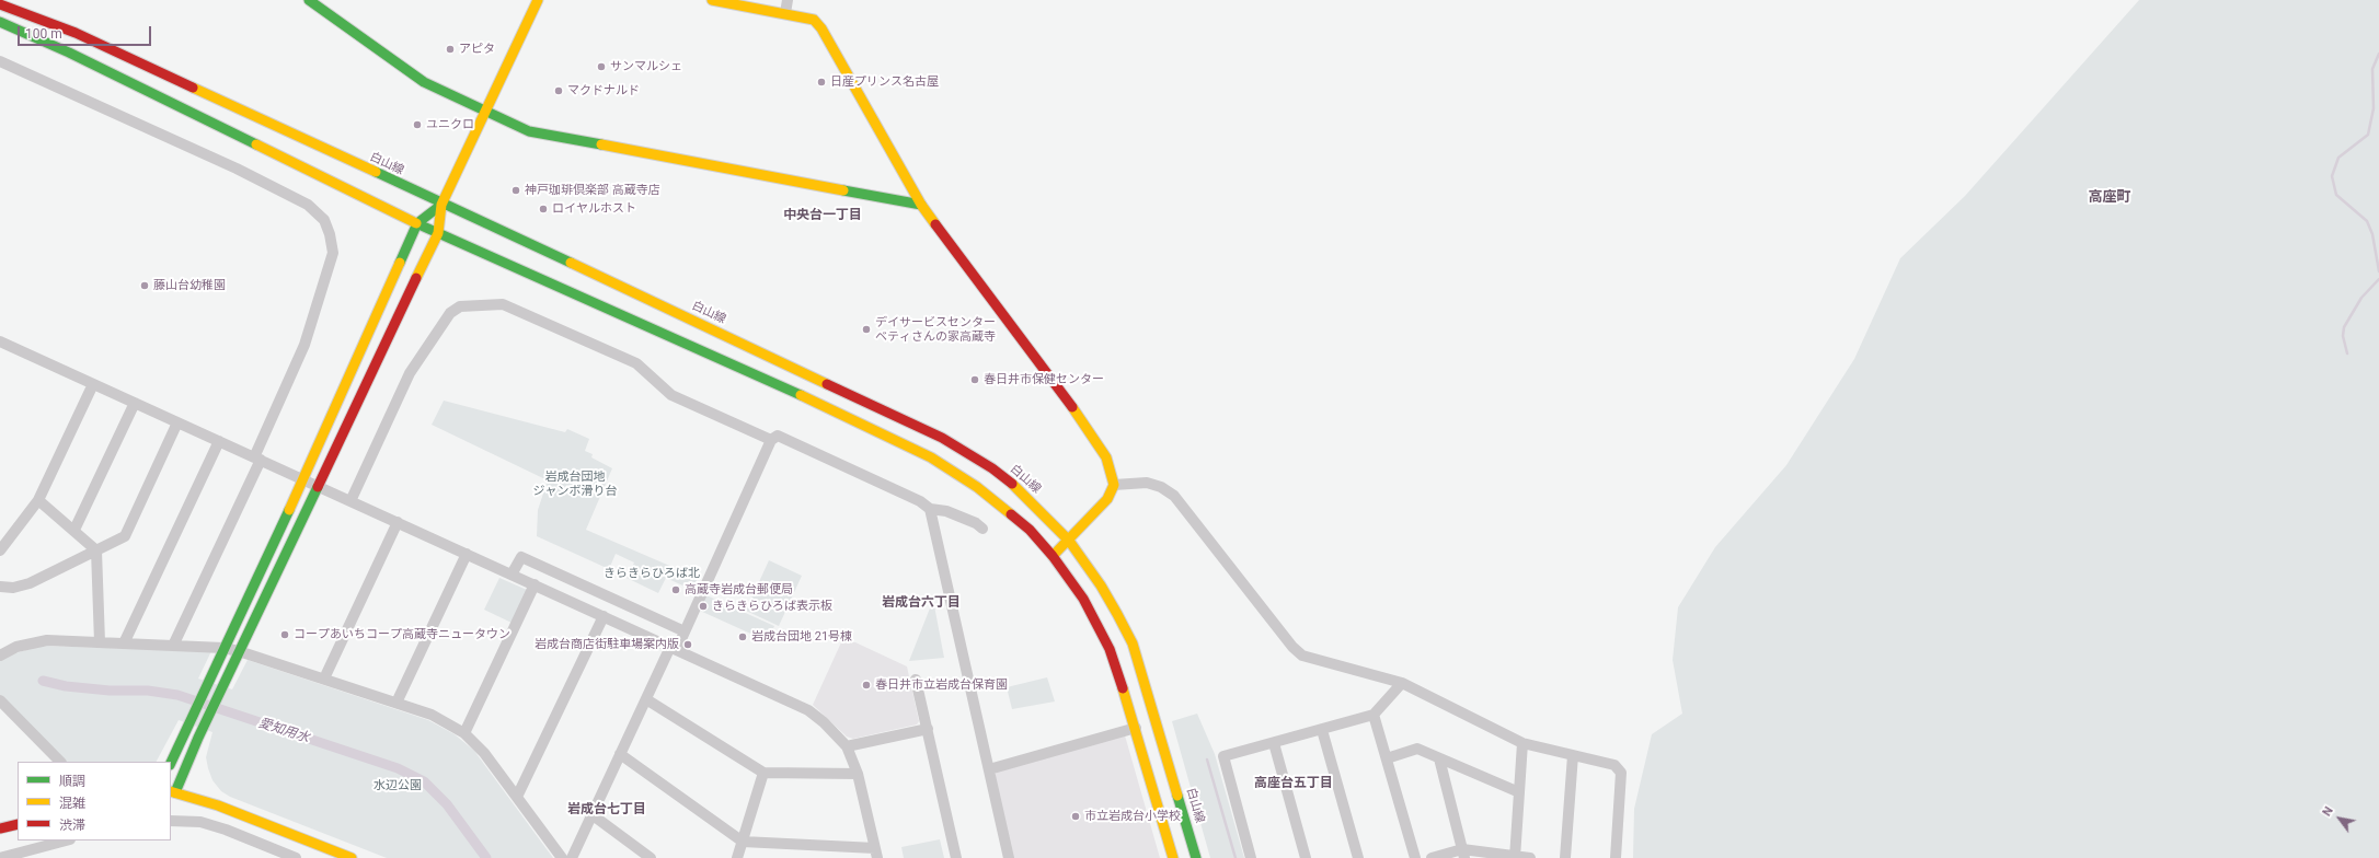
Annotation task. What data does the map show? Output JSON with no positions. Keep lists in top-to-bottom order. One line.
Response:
{"streets":{"street":["白山線"]},"districts":["高座町","中央台一丁目","岩成台六丁目","高座台五丁目","岩成台七丁目"],"water":["愛知用水"],"parks":["岩成台団地 ジャンボ滑り台","きらきらひろば北","水辺公園"],"places":["アピタ","サンマルシェ","日産プリンス名古屋","マクドナルド","ユニクロ","神戸珈琲倶楽部 高蔵寺店","ロイヤルホスト","藤山台幼稚園","デイサービスセンター ベティさんの家高蔵寺","春日井市保健センター","高蔵寺岩成台郵便局","きらきらひろば表示板","コープあいちコープ高蔵寺ニュータウン","岩成台団地 21号棟","岩成台商店街駐車場案内版","春日井市立岩成台保育園","市立岩成台小学校"],"legend":["順調","混雑","渋滞"],"scale_bar":"100 m","north":"top left"}
